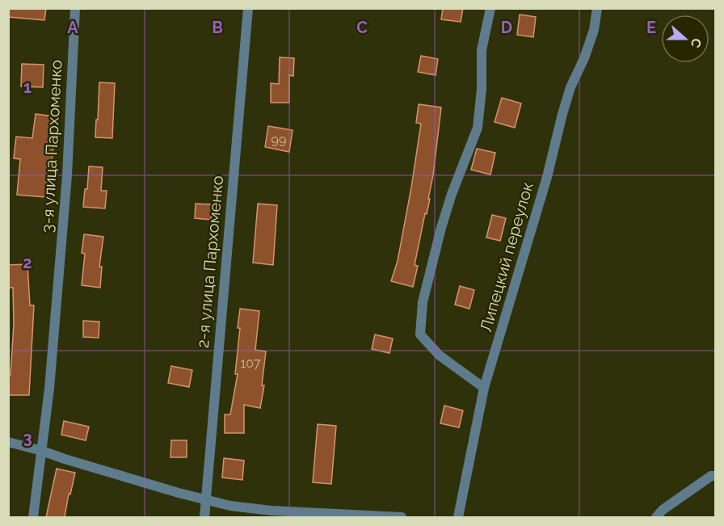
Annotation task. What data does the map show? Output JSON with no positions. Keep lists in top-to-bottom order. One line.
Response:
{"streets":{"street":["3-я улица Пархоменко","Липецкий переулок","2-я улица Пархоменко"]},"house_numbers":["99","107"],"north":"right","grid":{"columns":["A","B","C","D","E"],"rows":["1","2","3"]}}
